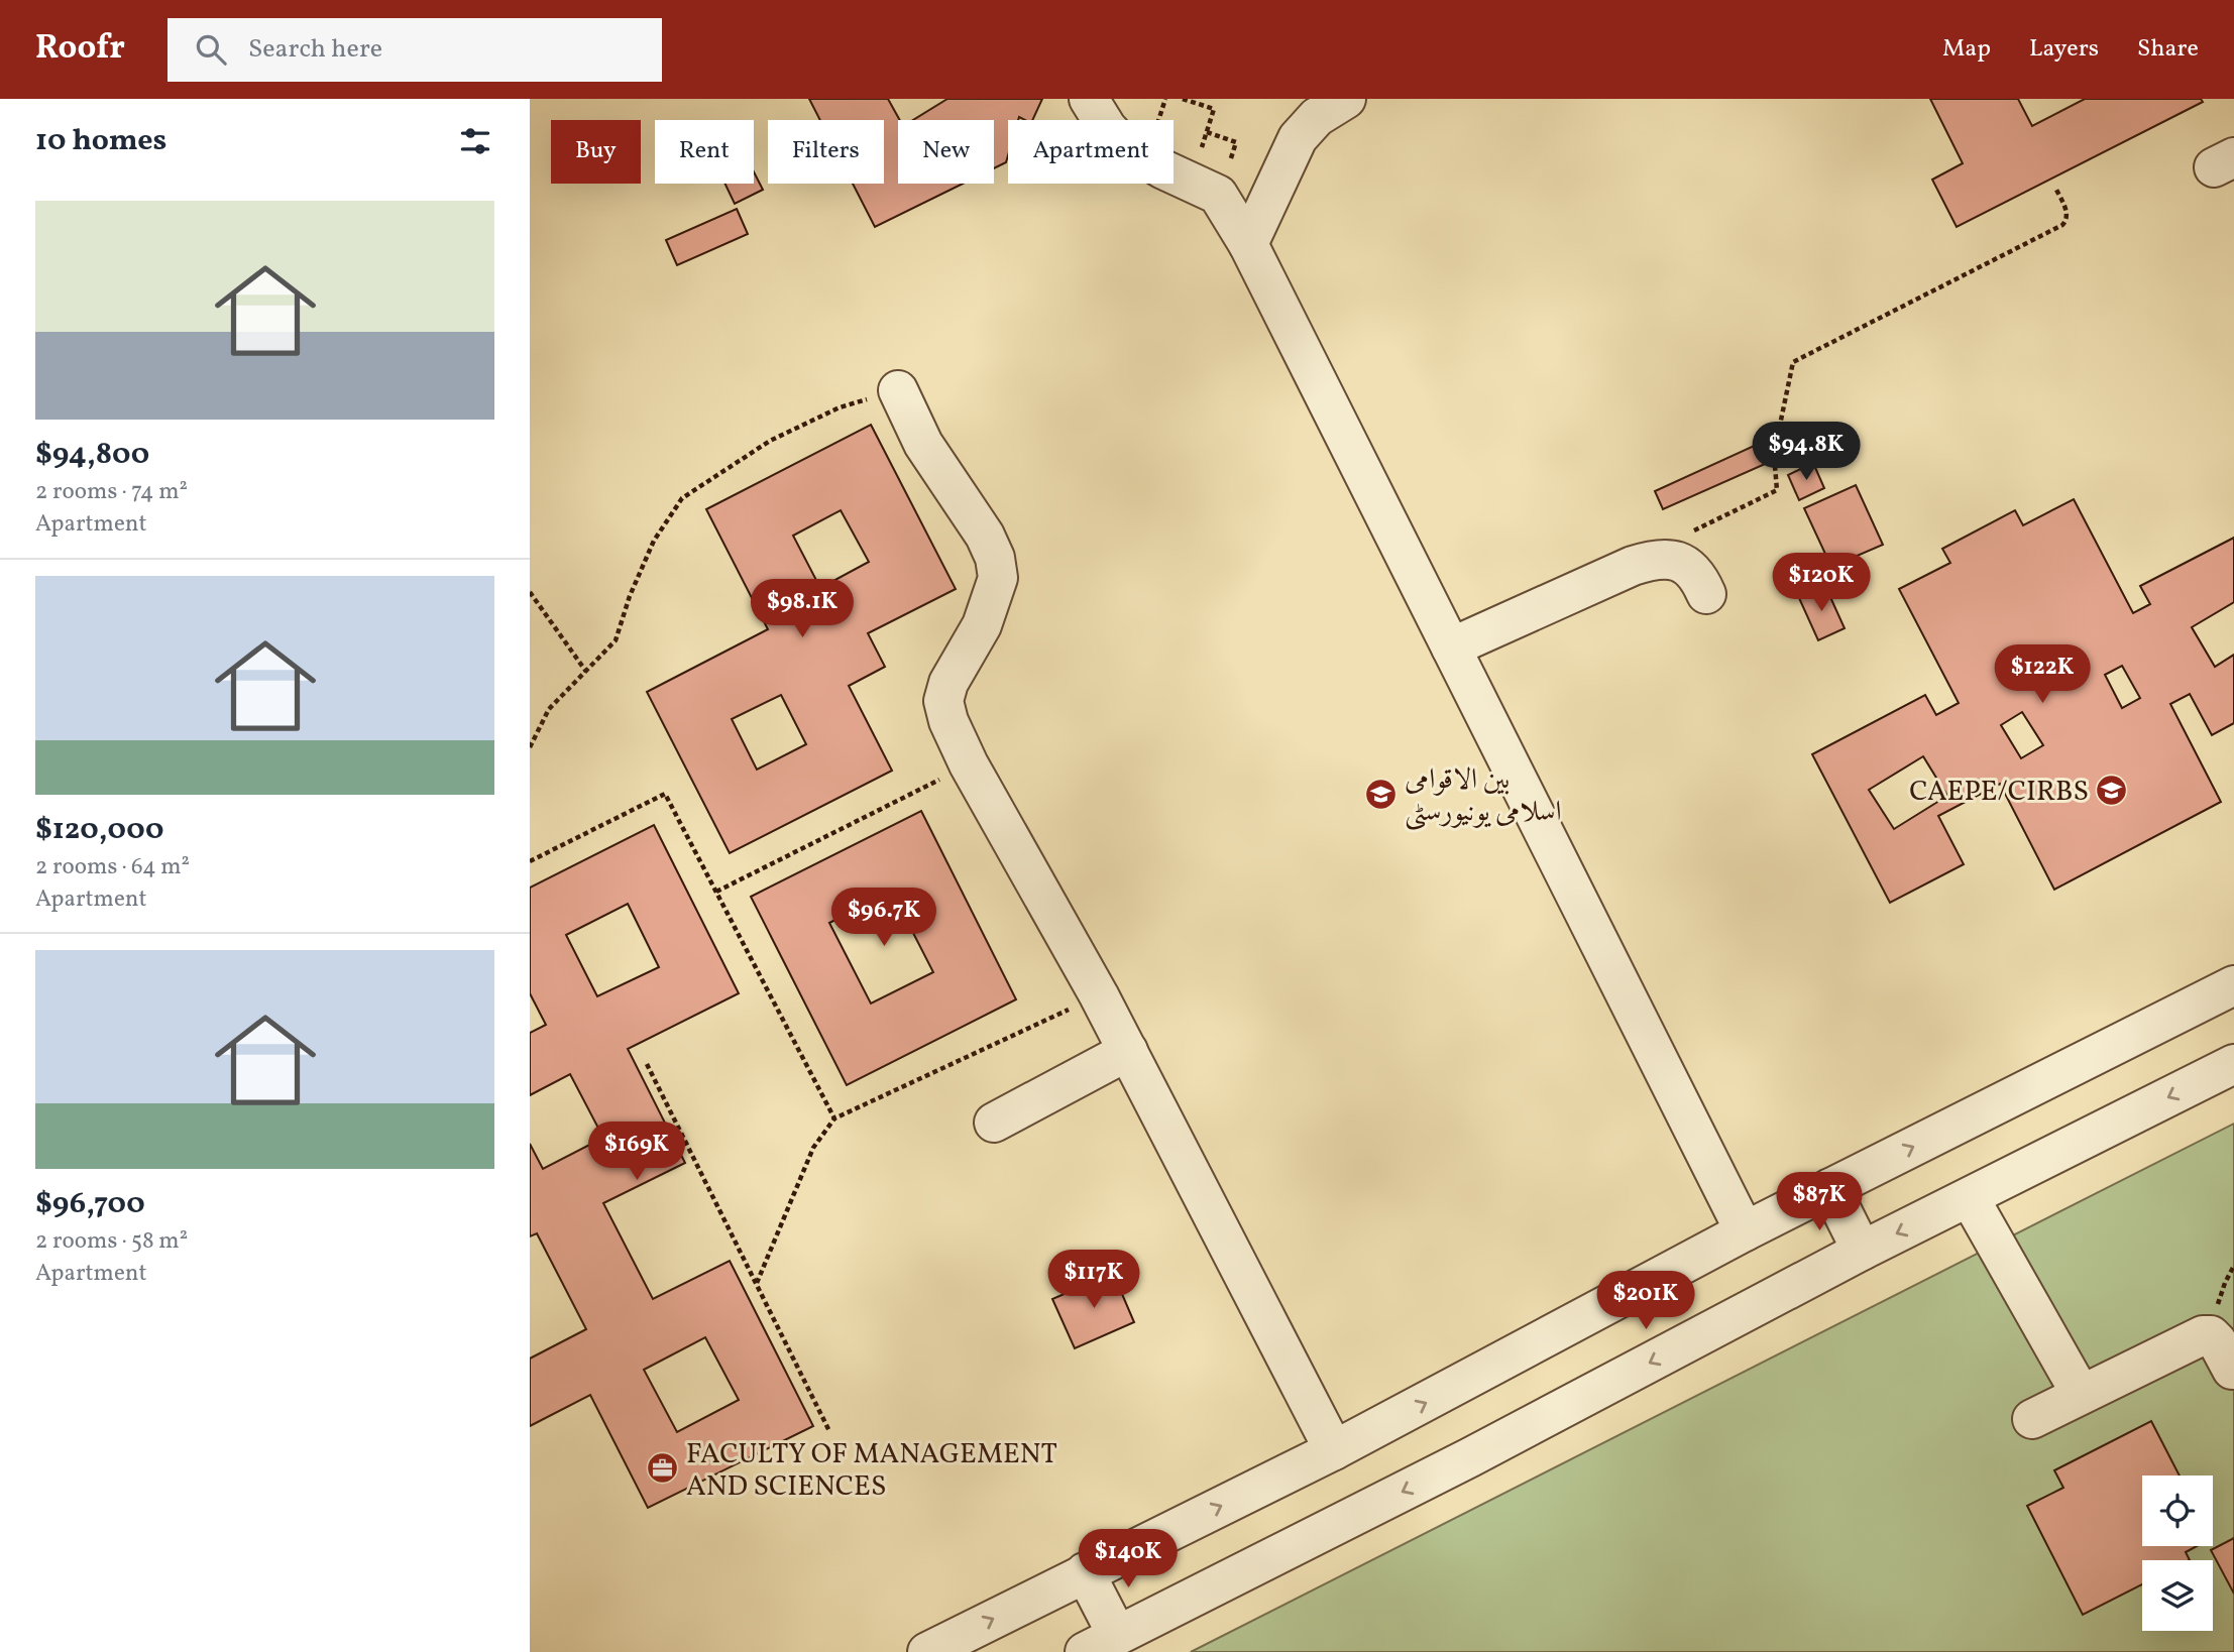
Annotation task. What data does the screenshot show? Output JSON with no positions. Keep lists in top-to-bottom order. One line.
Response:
{"places":{"school or university":["CAEPE/CIRBS","بین الاقوامی اسلامی یونیورسٹی"],"office":["FACULTY OF MANAGEMENT AND SCIENCES"]},"page":{"header":"Roofr","search":"Search here","nav":["Map","Layers","Share"],"heading":"10 homes","chip":["Buy","Rent","Filters","New","Apartment"],"list":[{"name":"$94,800","note":"2 rooms · 74 m² · Apartment"},{"name":"$120,000","note":"2 rooms · 64 m² · Apartment"},{"name":"$96,700","note":"2 rooms · 58 m² · Apartment"}],"price":["$94.8K","$120K","$98.1K","$122K","$96.7K","$169K","$87K","$117K","$201K","$140K"]}}
